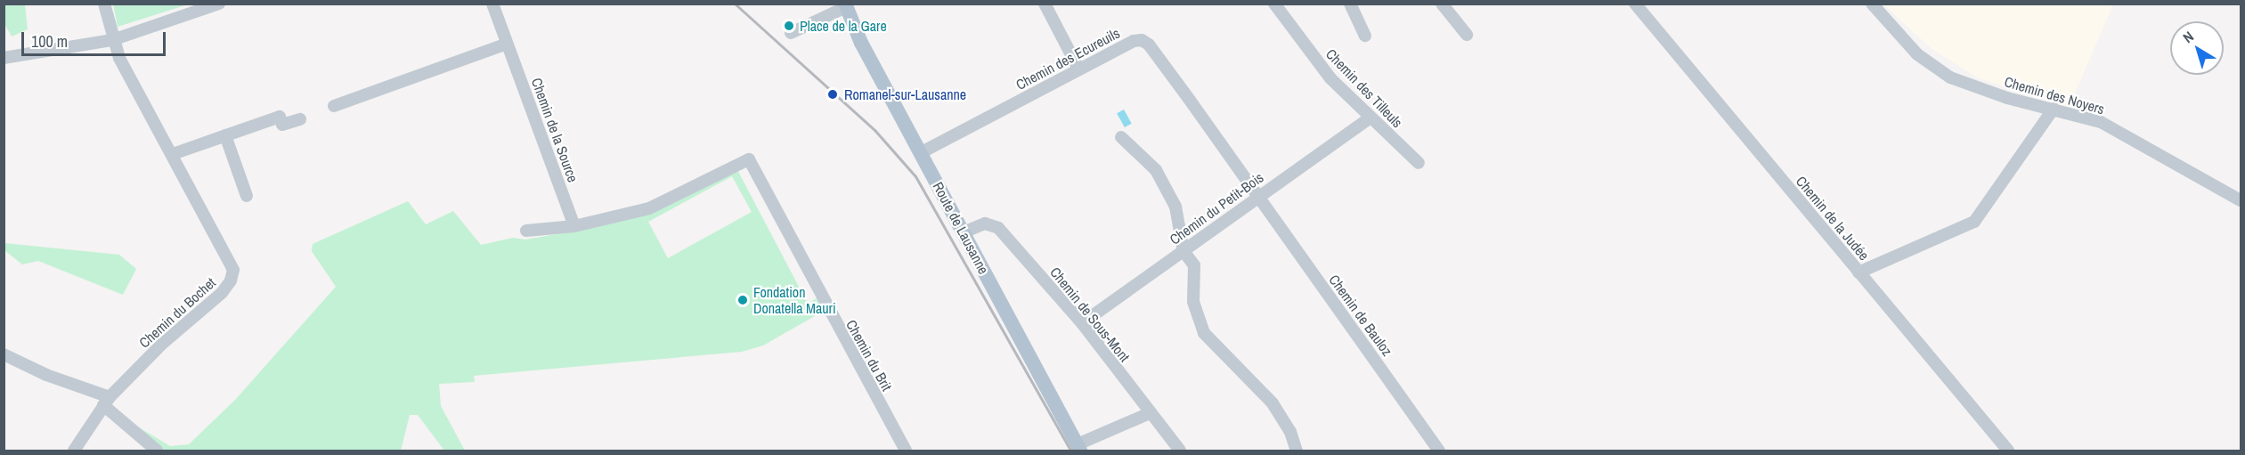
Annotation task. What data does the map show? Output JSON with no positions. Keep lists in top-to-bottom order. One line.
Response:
{"streets":{"main road":["Route de Lausanne"],"street":["Chemin des Ecureuils","Chemin des Tilleuls","Chemin des Noyers","Chemin de la Source","Chemin du Petit-Bois","Chemin de la Judée","Chemin du Bochet","Chemin de Sous-Mont","Chemin de Bauloz","Chemin du Brit"]},"crossings":[["Chemin des Ecureuils","Chemin du Petit-Bois"],["Chemin des Ecureuils","Route de Lausanne"],["Chemin des Ecureuils","Chemin de Bauloz"],["Chemin des Tilleuls","Chemin du Petit-Bois"],["Chemin de la Source","Chemin du Brit"],["Chemin du Petit-Bois","Chemin de Sous-Mont"],["Chemin du Petit-Bois","Chemin de Bauloz"],["Route de Lausanne","Chemin de Sous-Mont"]],"places":["Place de la Gare","Romanel-sur-Lausanne","Fondation Donatella Mauri"],"scale_bar":"100 m","north":"top left"}
